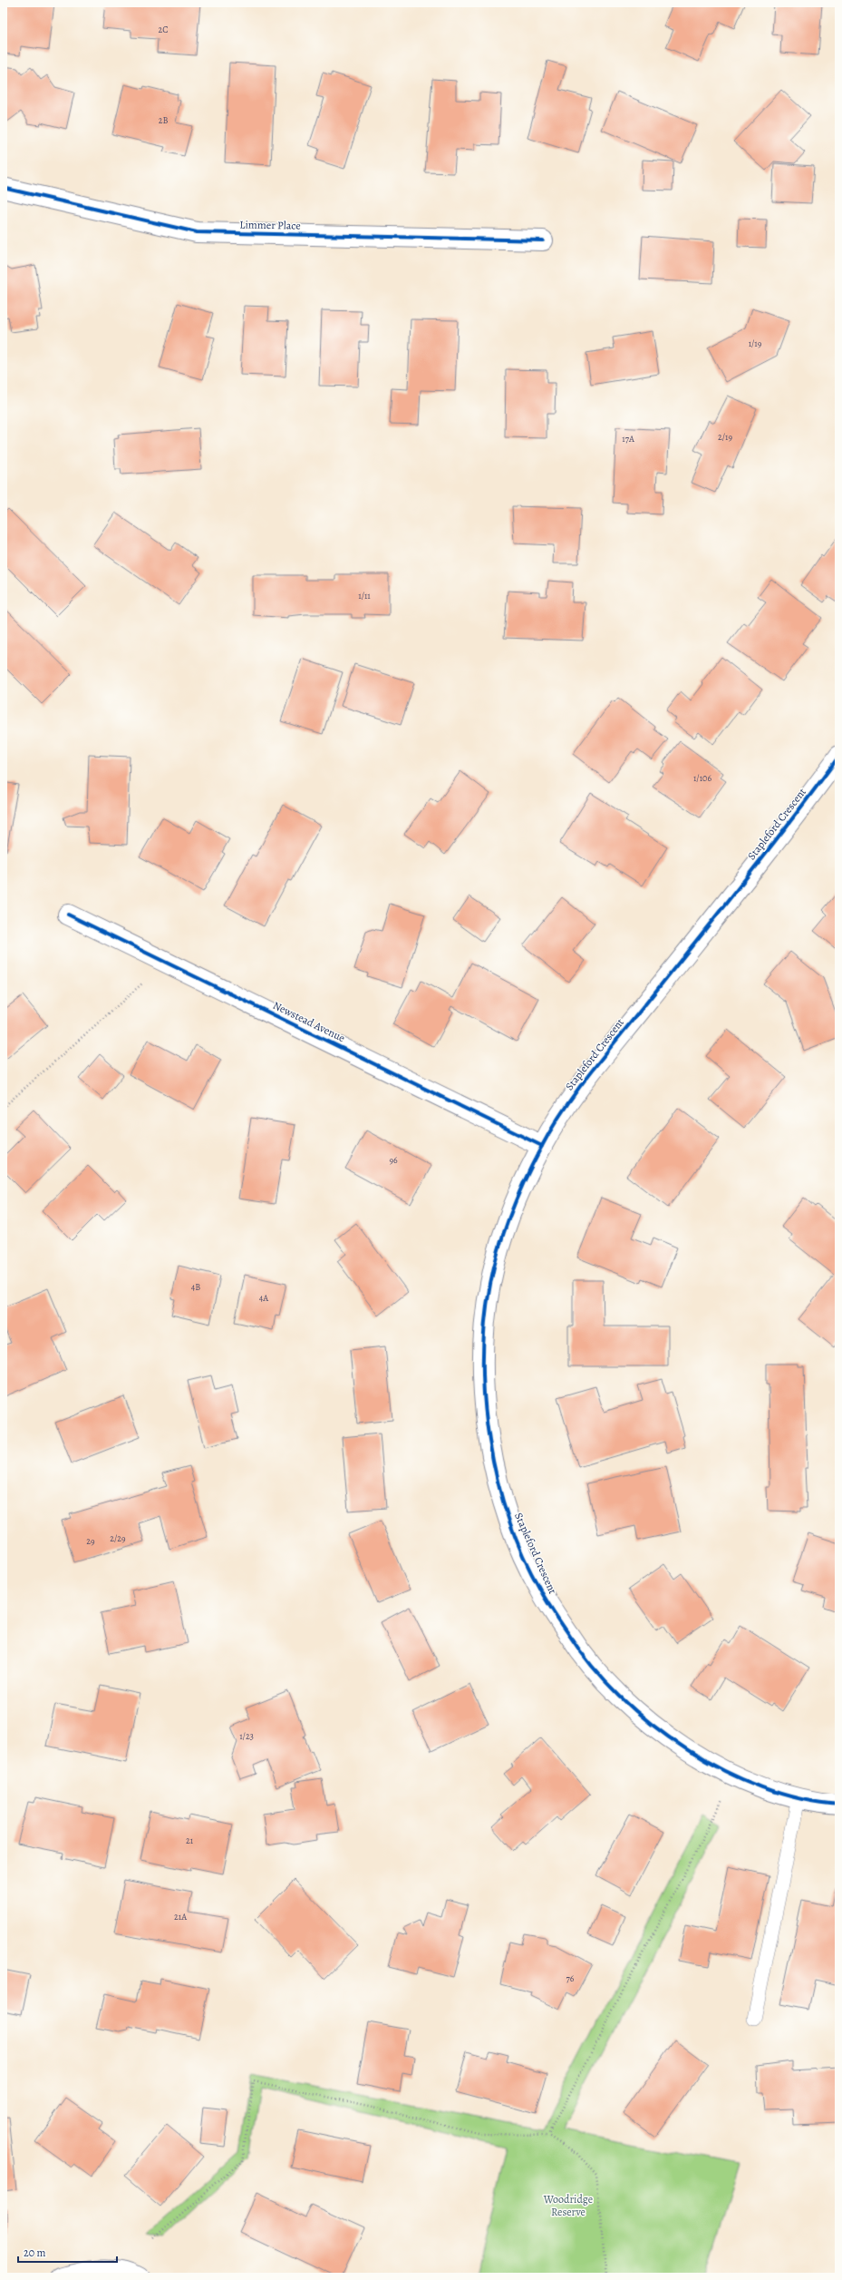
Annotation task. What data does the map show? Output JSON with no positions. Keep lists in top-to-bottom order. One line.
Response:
{"streets":{"street":["Limmer Place","Stapleford Crescent","Newstead Avenue"]},"crossings":[["Stapleford Crescent","Newstead Avenue"]],"parks":["Woodridge Reserve"],"house_numbers":["2C","2B","1/19","2/19","17A","1/11","1/106","96","4B","4A","2/29","29","1/23","21","21A","76"],"scale_bar":"20 m"}
